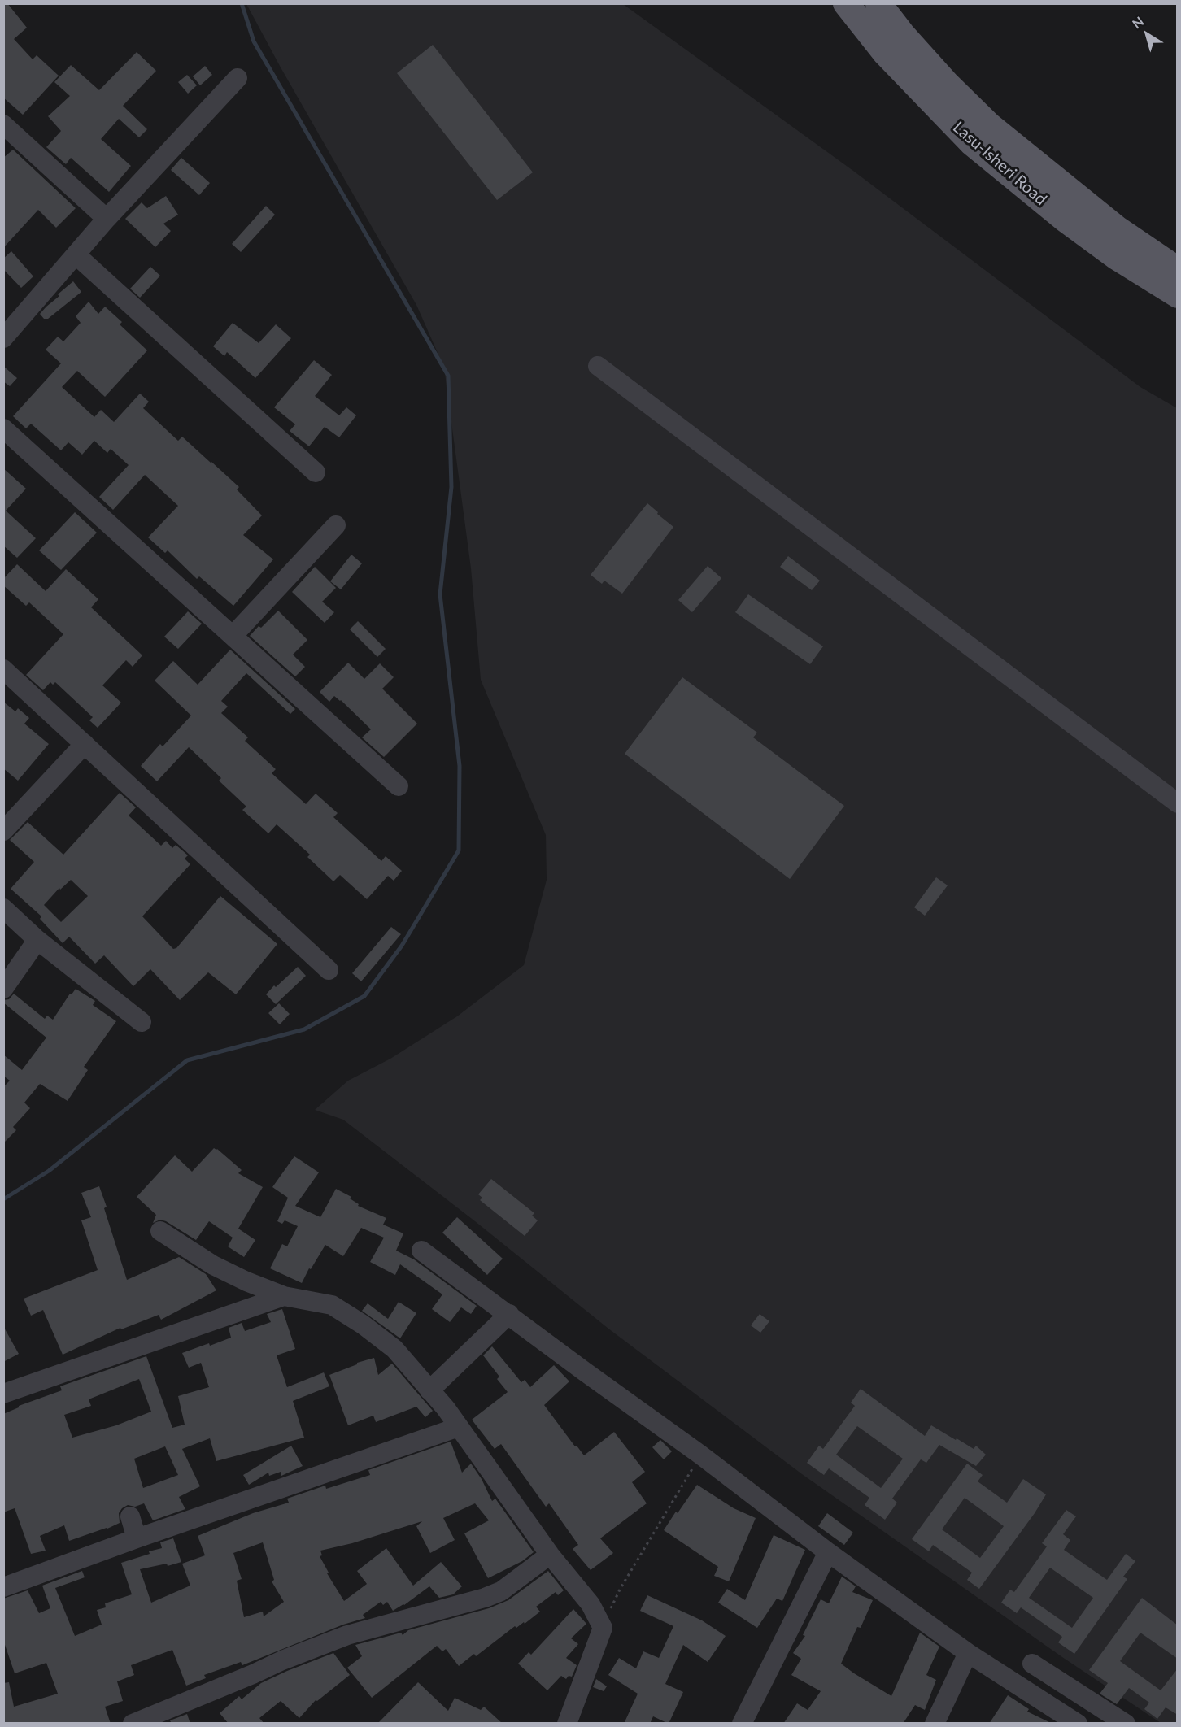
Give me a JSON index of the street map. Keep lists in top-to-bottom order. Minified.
{"streets":{"main road":["Lasu-Isheri Road"]},"north":"top left"}
